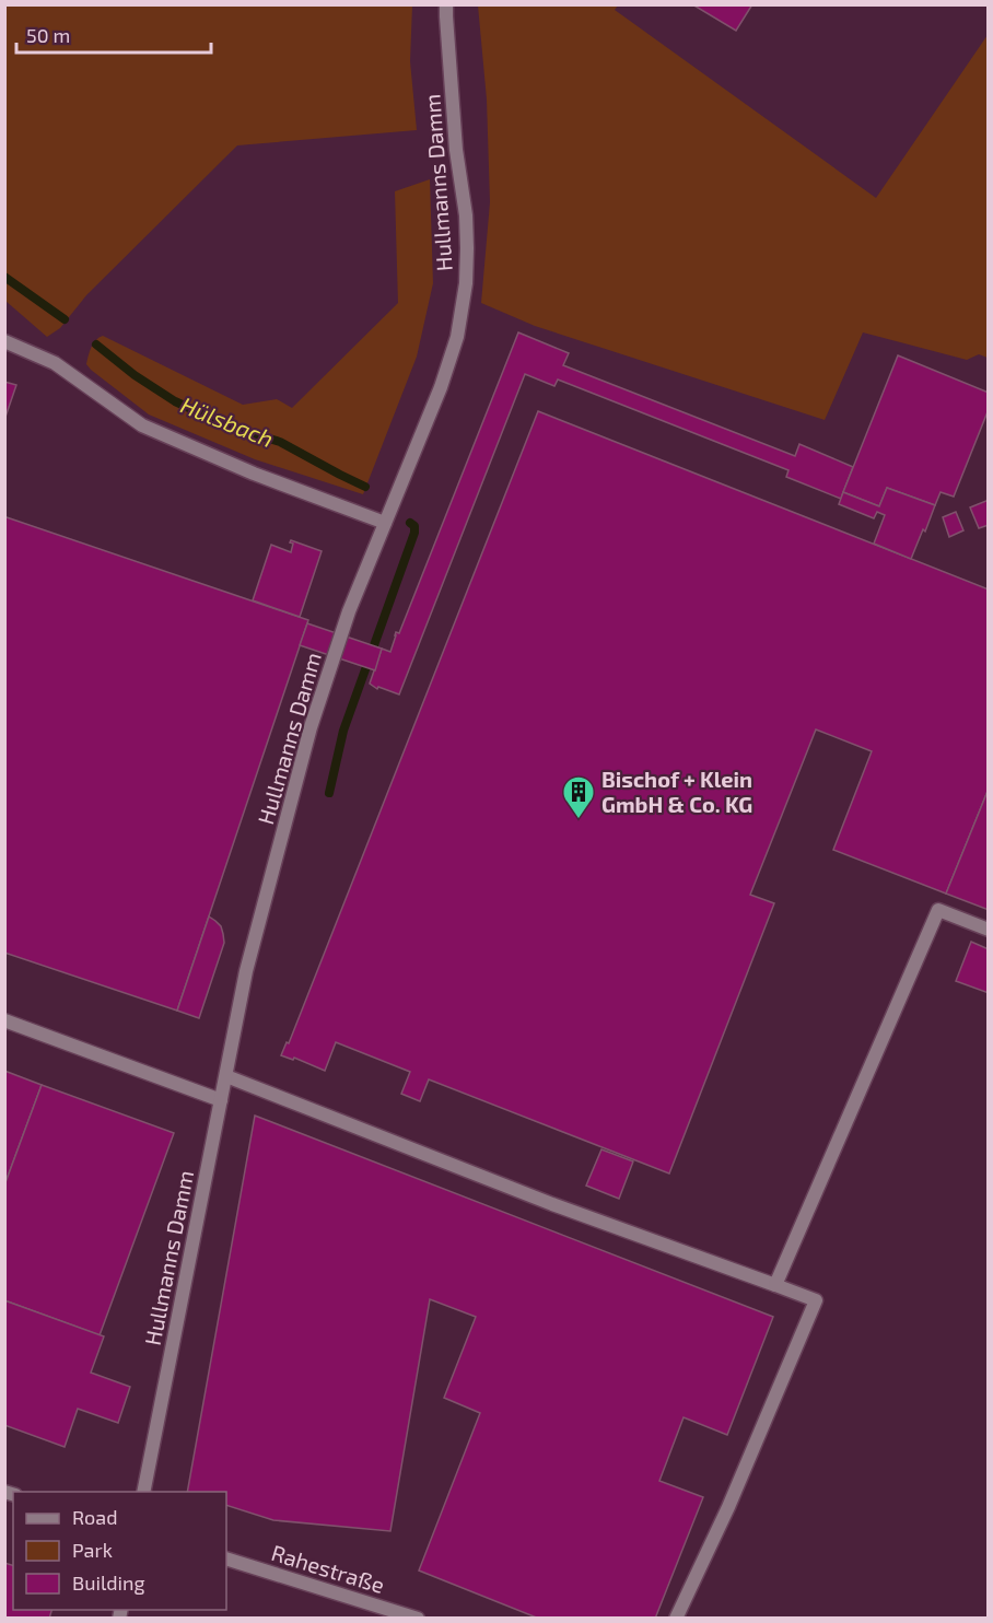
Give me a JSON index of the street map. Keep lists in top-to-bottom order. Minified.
{"streets":{"street":["Hullmanns Damm","Rahestraße"]},"water":["Hülsbach"],"places":{"building":["Bischof + Klein GmbH & Co. KG"]},"legend":["Road","Park","Building"],"scale_bar":"50 m"}
